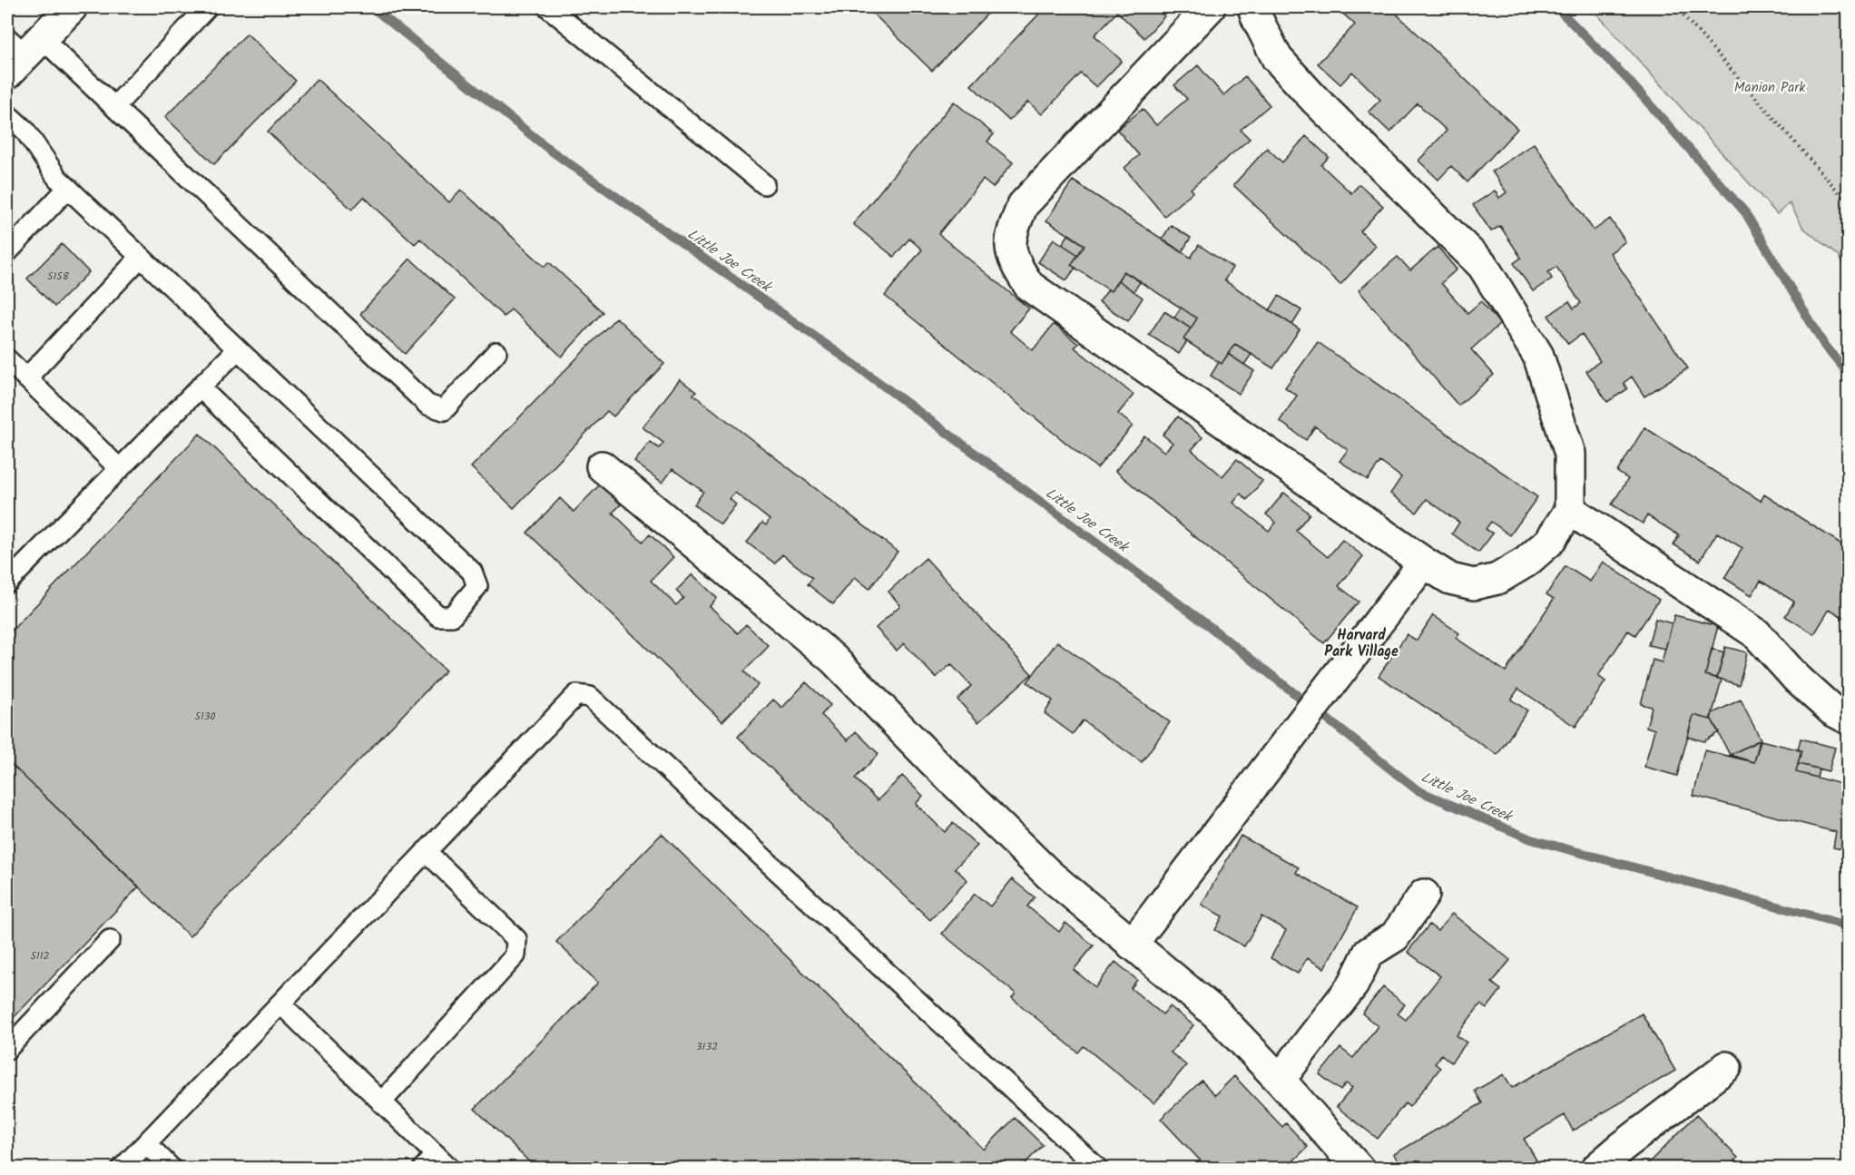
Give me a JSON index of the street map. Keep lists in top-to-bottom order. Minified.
{"districts":["Harvard Park Village"],"water":["Little Joe Creek"],"parks":["Manion Park"],"house_numbers":["5158","5130","5112","3132"]}
